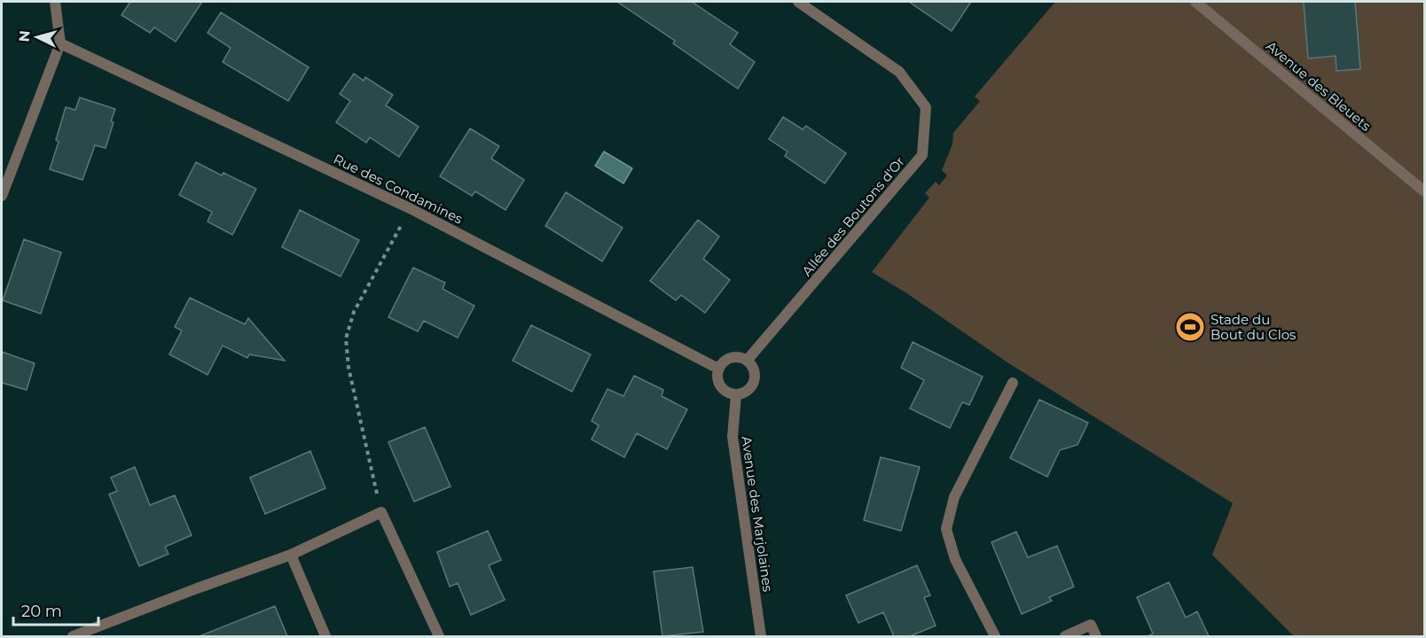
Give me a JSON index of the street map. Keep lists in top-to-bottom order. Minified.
{"streets":{"street":["Avenue des Bleuets","Rue des Condamines","Allée des Boutons d'Or","Avenue des Marjolaines"]},"crossings":[["Rue des Condamines","Allée des Boutons d'Or"],["Rue des Condamines","Avenue des Marjolaines"],["Allée des Boutons d'Or","Avenue des Marjolaines"]],"places":{"sports":["Stade du Bout du Clos"]},"scale_bar":"20 m","north":"left"}
